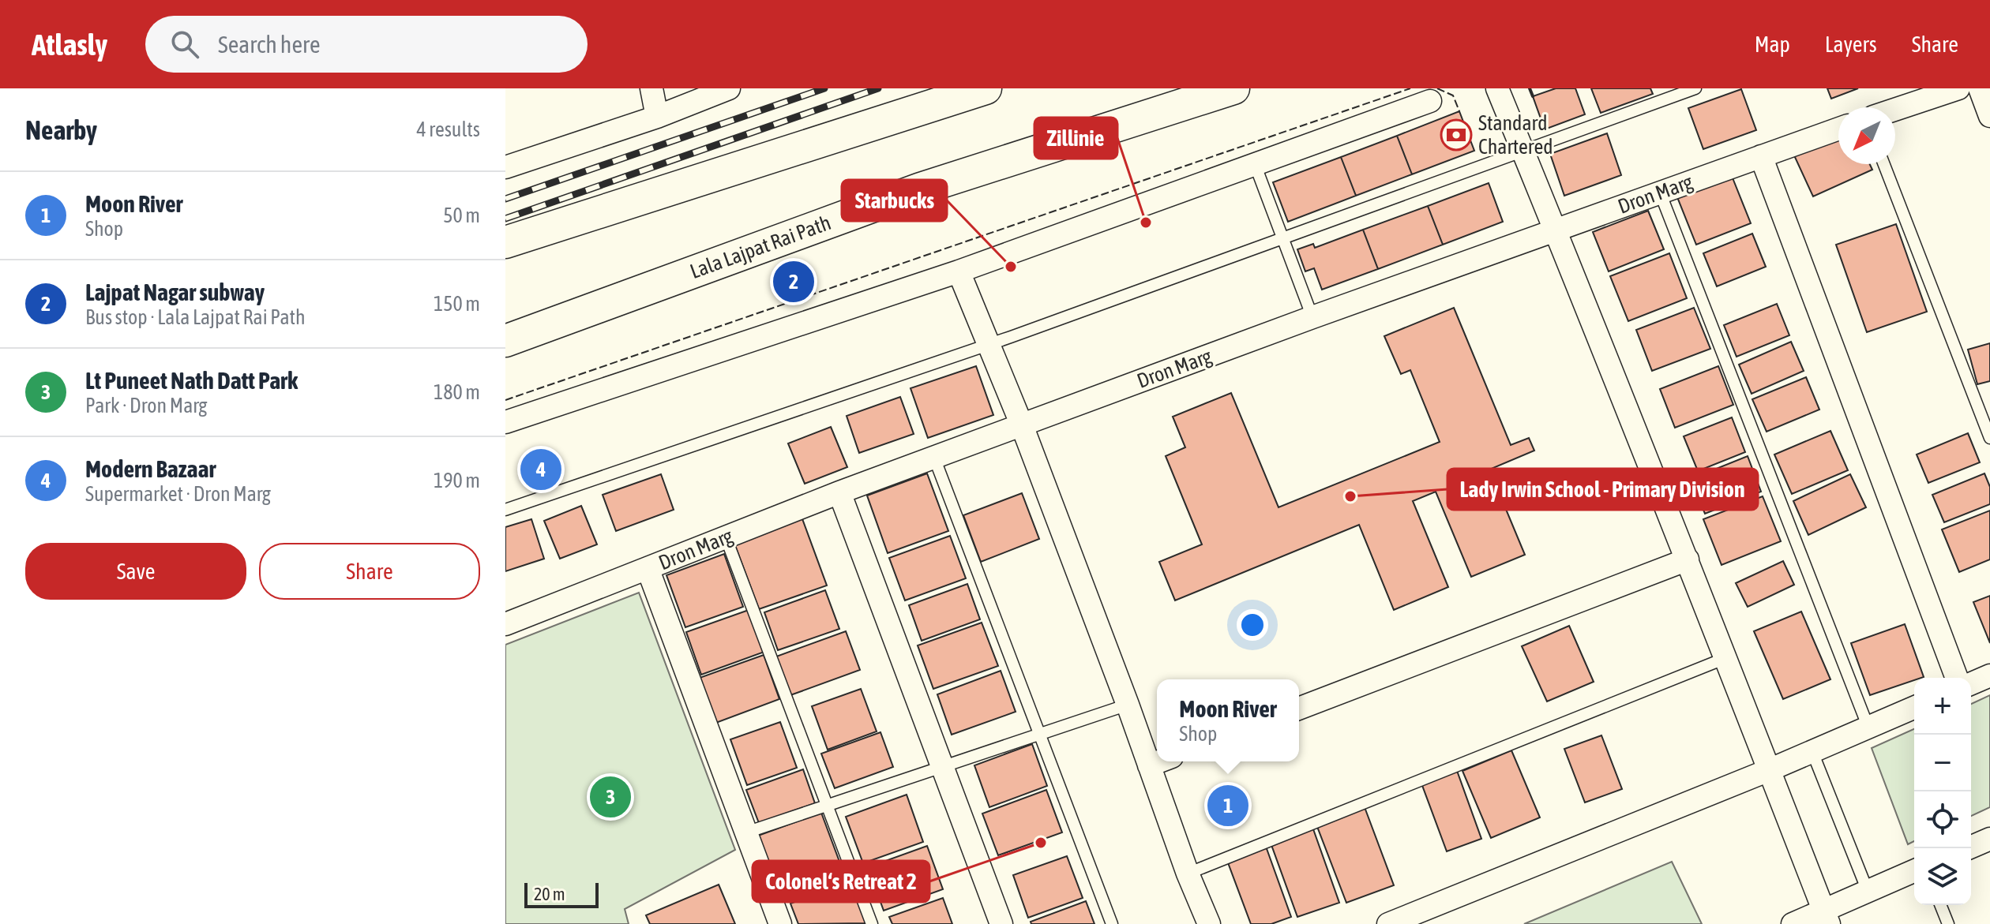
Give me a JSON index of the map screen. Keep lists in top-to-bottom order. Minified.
{"streets":{"main road":["Lala Lajpat Rai Path"],"street":["Dron Marg"]},"places":{"bank":["Standard Chartered"],"other":["Zillinie","Starbucks","Lady Irwin School - Primary Division","Colonel‘s Retreat 2"]},"scale_bar":"20 m","north":"bottom left","page":{"header":"Atlasly","search":"Search here","nav":["Map","Layers","Share"],"heading":["Nearby","4 results"],"list":[{"mark":"1","name":"Moon River","note":"Shop","value":"50 m"},{"mark":"2","name":"Lajpat Nagar subway","note":"Bus stop · Lala Lajpat Rai Path","value":"150 m"},{"mark":"3","name":"Lt Puneet Nath Datt Park","note":"Park · Dron Marg","value":"180 m"},{"mark":"4","name":"Modern Bazaar","note":"Supermarket · Dron Marg","value":"190 m"}],"pins":["2","4","3","1"],"buttons":["Save","Share"],"map_buttons":["+","−"],"popup":["Moon River","Shop"],"scale":"20 m"}}
